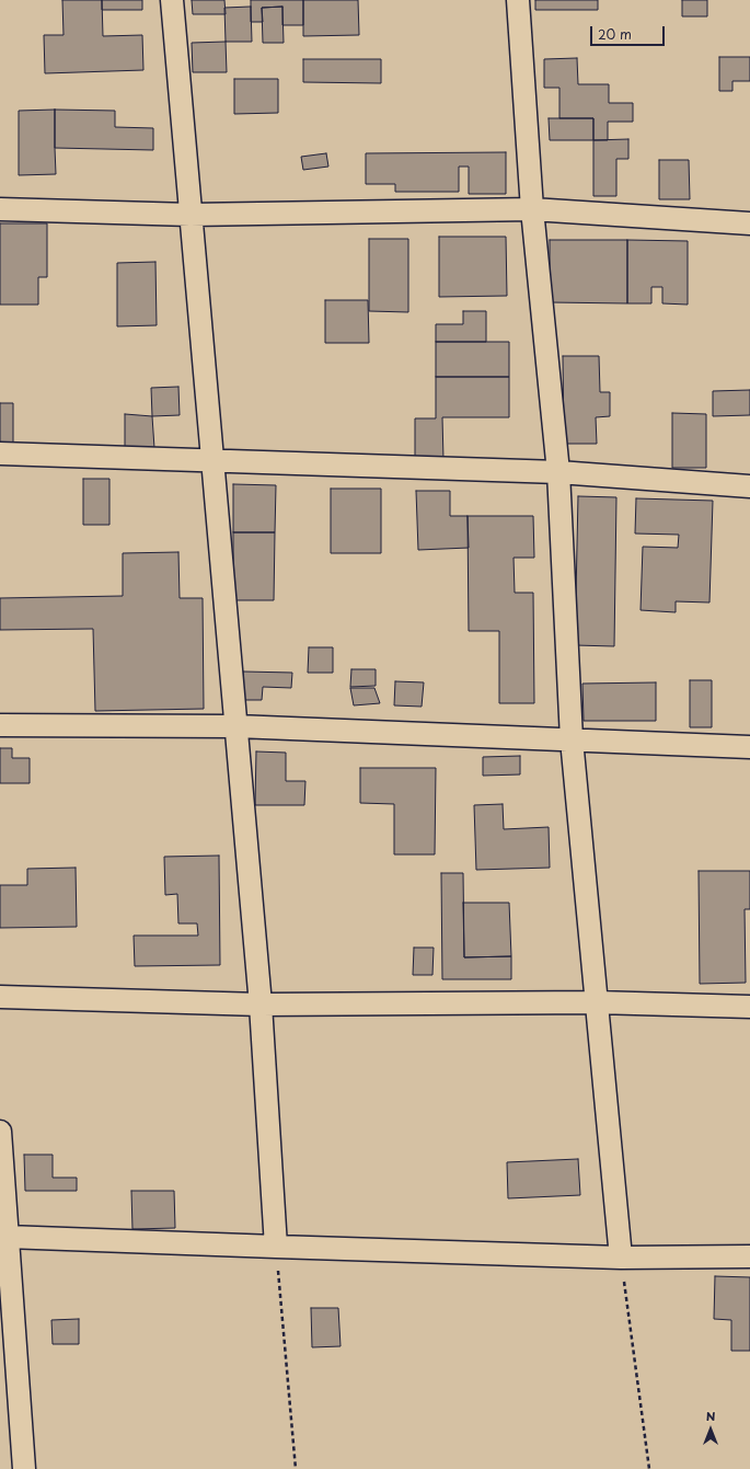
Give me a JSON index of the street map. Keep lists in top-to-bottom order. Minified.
{"scale_bar":"20 m","north":"top"}
